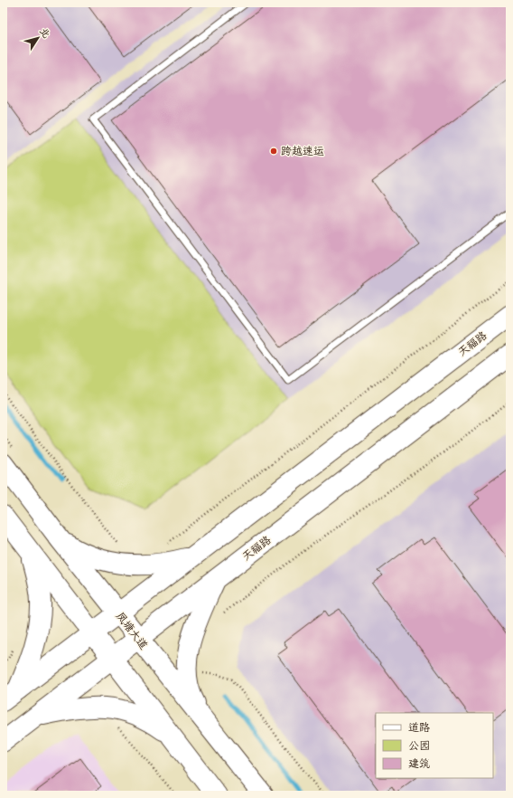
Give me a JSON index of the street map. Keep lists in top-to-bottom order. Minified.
{"streets":{"main road":["天福路","凤塘大道"]},"crossings":[["天福路","凤塘大道"]],"places":["跨越速运"],"legend":["道路","公园","建筑"],"north":"top right"}
